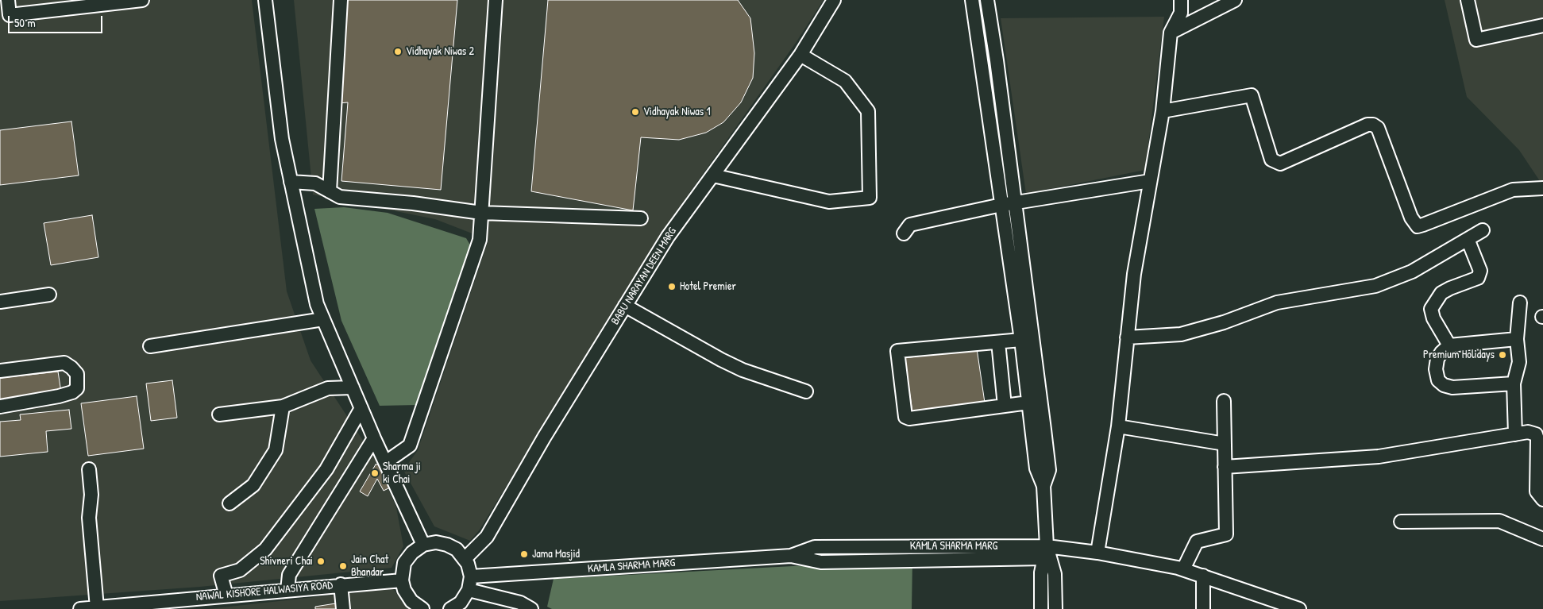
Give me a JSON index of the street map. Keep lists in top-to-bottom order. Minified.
{"streets":{"street":["BABU NARAYAN DEEN MARG","KAMLA SHARMA MARG","NAWAL KISHORE HALWASIYA ROAD"]},"places":["Vidhayak Niwas 2","Vidhayak Niwas 1","Hotel Premier","Premium Holidays","Sharma ji ki Chai","Jama Masjid","Shivneri Chai","Jain Chat Bhandar"],"scale_bar":"50 m"}
